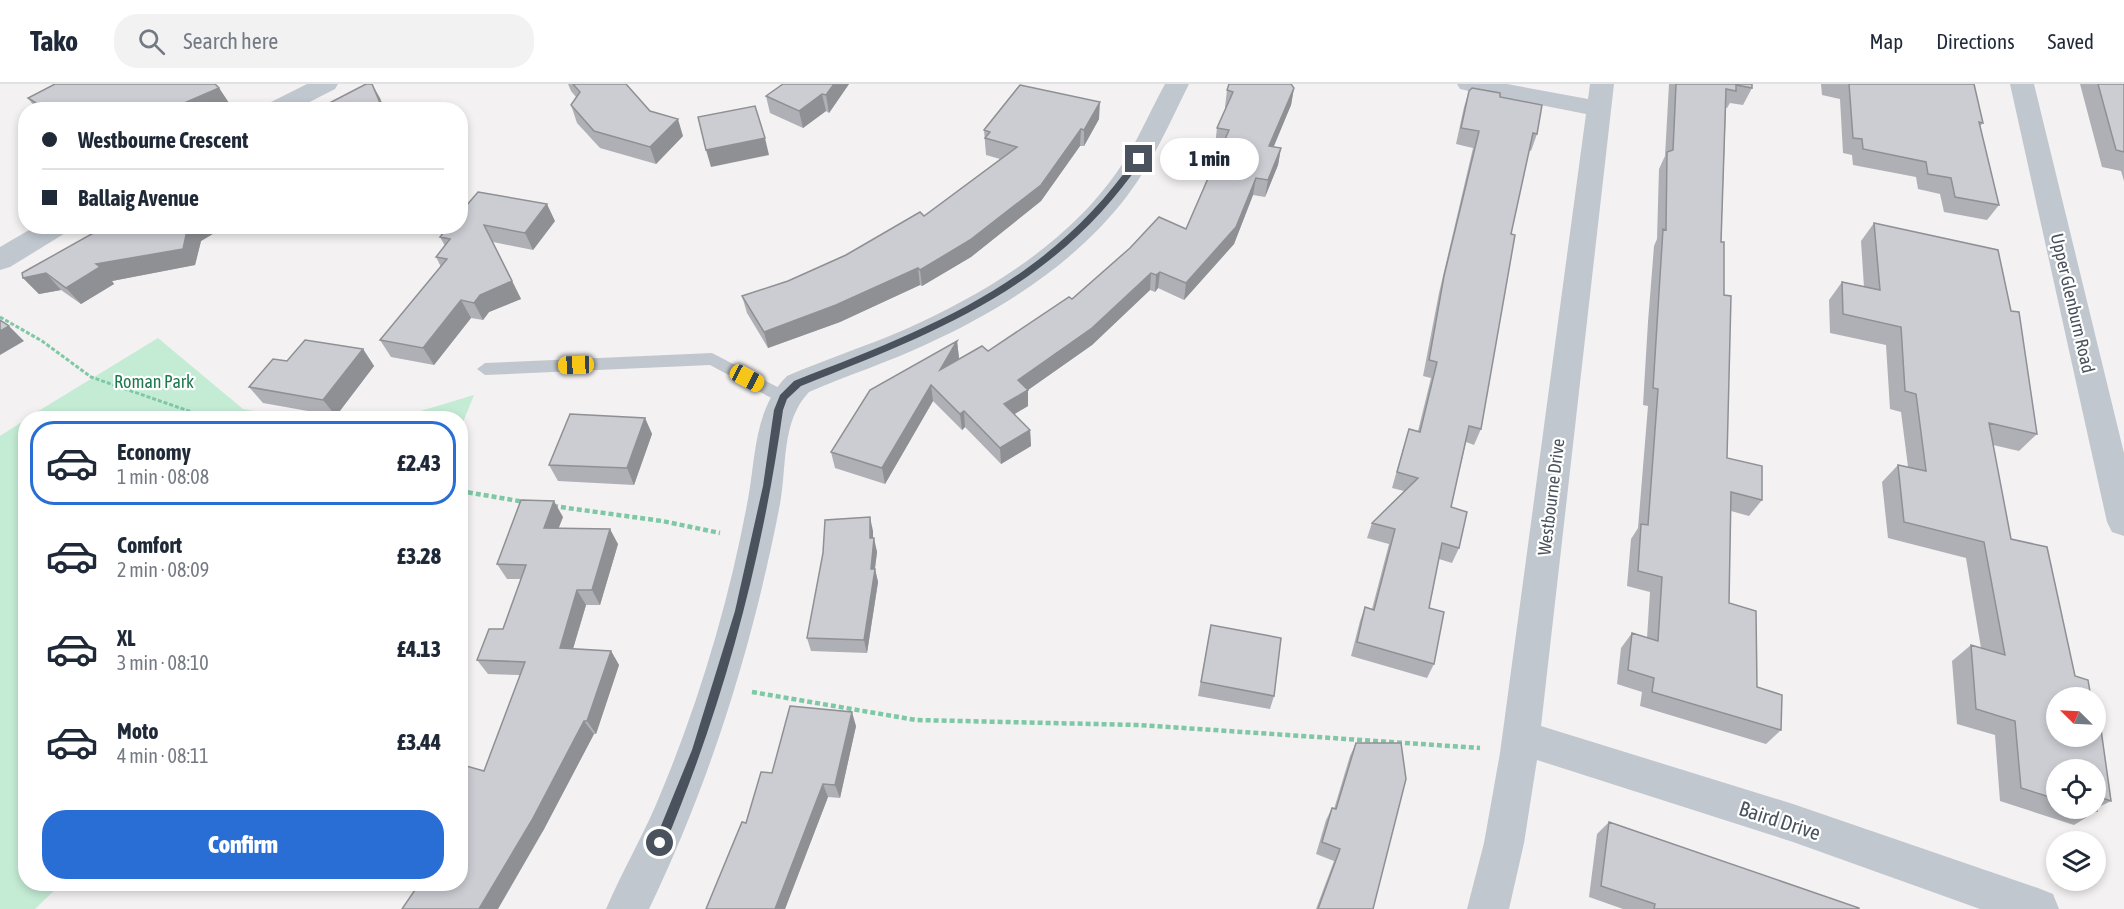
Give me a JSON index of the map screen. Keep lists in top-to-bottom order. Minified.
{"streets":{"street":["Upper Glenburn Road","Westbourne Drive","Baird Drive"]},"crossings":[["Westbourne Drive","Baird Drive"]],"parks":["Roman Park"],"north":"top left","page":{"header":"Tako","search":"Search here","nav":["Map","Directions","Saved"],"banner":["Westbourne Crescent","Ballaig Avenue"],"bubble":"1 min","list":[{"name":"Economy","note":"1 min · 08:08","value":"£2.43"},{"name":"Comfort","note":"2 min · 08:09","value":"£3.28"},{"name":"XL","note":"3 min · 08:10","value":"£4.13"},{"name":"Moto","note":"4 min · 08:11","value":"£3.44"}],"buttons":"Confirm"}}
